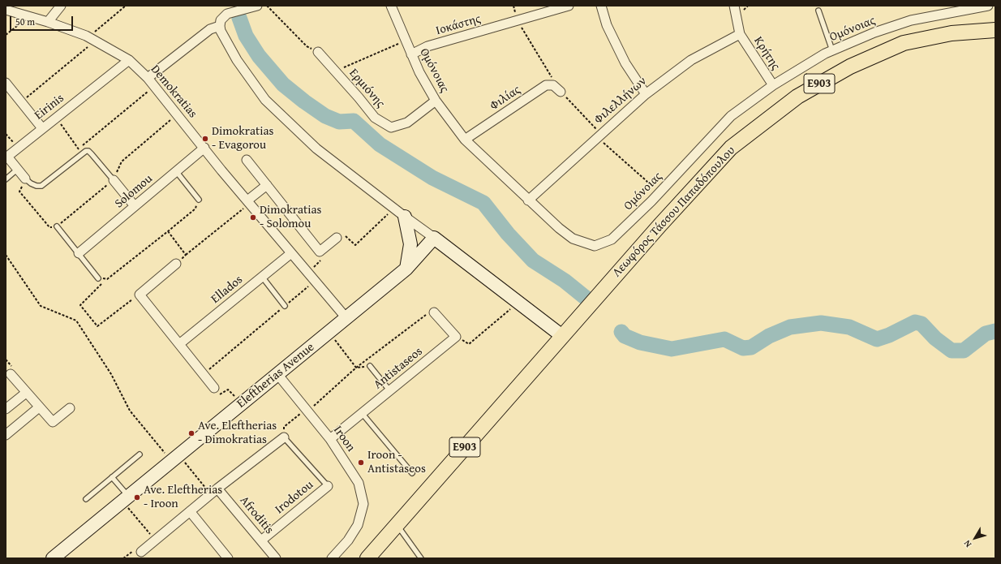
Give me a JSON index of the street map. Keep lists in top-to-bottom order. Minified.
{"streets":{"main road":["E903","Λεωφόρος Τάσσου Παπαδόπουλου","Eleftherias Avenue"],"street":["Ιοκάστης","Ομόνοιας","Κρήτης","Ερμιόνης","Demokratias","Φιλίας","Φιλελλήνων","Eirinis","Solomou","Ellados","Antistaseos","Iroon","Irodotou","Afroditis"]},"crossings":[["Ιοκάστης","Ομόνοιας"],["Ομόνοιας","Κρήτης"],["Ομόνοιας","Ερμιόνης"],["Ομόνοιας","Φιλίας"],["Ομόνοιας","Φιλελλήνων"],["Κρήτης","Φιλελλήνων"],["E903","Λεωφόρος Τάσσου Παπαδόπουλου"],["Demokratias","Eirinis"],["Demokratias","Solomou"],["Demokratias","Ellados"],["Demokratias","Eleftherias Avenue"],["Antistaseos","Iroon"],["Eleftherias Avenue","Iroon"],["Irodotou","Afroditis"]],"places":["Dimokratias - Evagorou","Dimokratias - Solomou","Ave. Eleftherias - Dimokratias","Iroon - Antistaseos","Ave. Eleftherias - Iroon"],"scale_bar":"50 m","north":"bottom left"}
